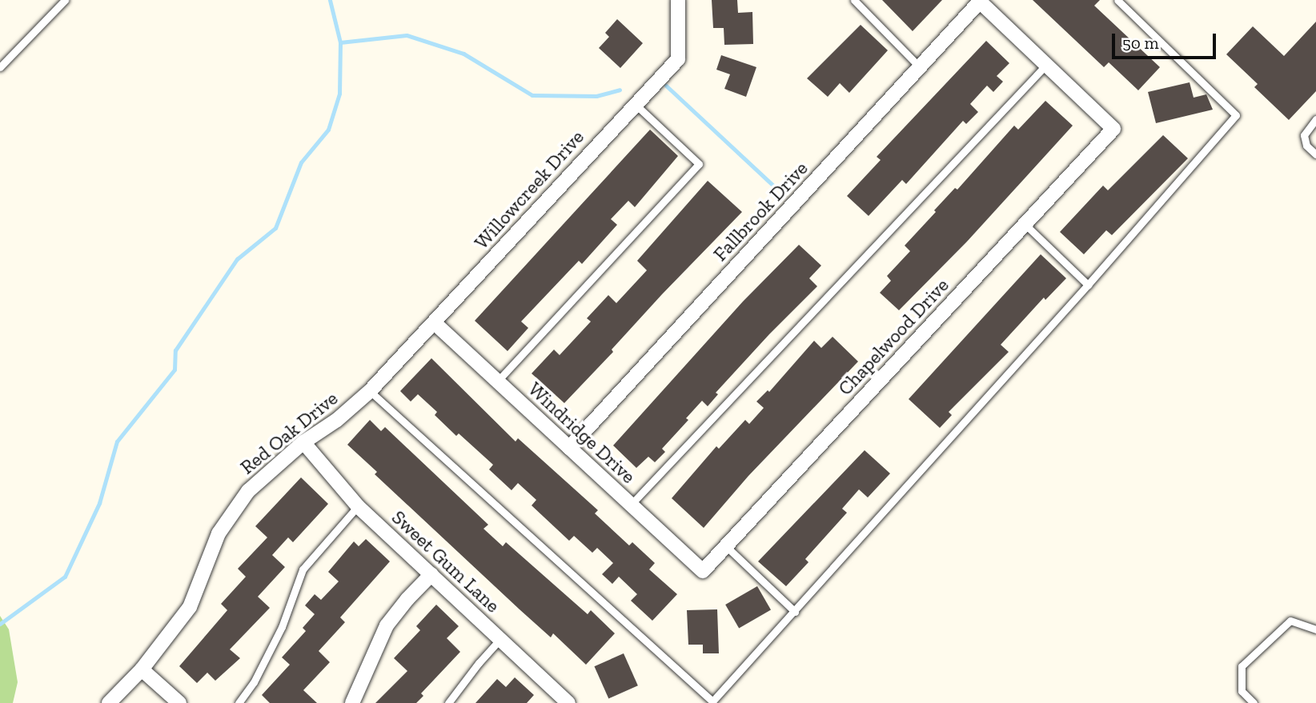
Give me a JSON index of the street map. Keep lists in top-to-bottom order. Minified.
{"streets":{"street":["Willowcreek Drive","Fallbrook Drive","Chapelwood Drive","Red Oak Drive","Windridge Drive","Sweet Gum Lane"]},"crossings":[["Willowcreek Drive","Red Oak Drive"],["Willowcreek Drive","Windridge Drive"],["Fallbrook Drive","Windridge Drive"],["Chapelwood Drive","Windridge Drive"],["Red Oak Drive","Sweet Gum Lane"]],"scale_bar":"50 m"}
